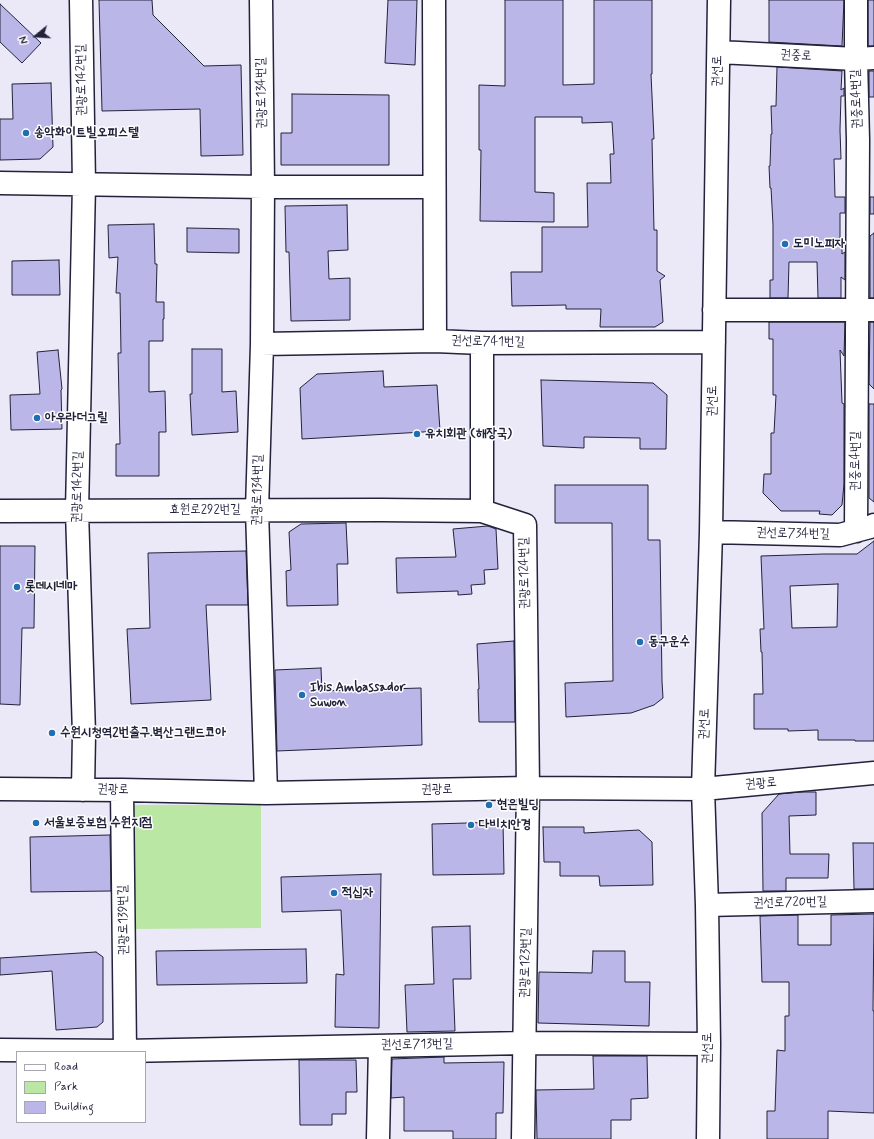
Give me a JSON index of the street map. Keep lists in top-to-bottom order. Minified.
{"streets":{"street":["권중로","권선로","권광로142번길","권광로134번길","권중로4번길","권선로741번길","효원로292번길","권선로734번길","권광로124번길","권광로","권선로720번길","권광로139번길","권광로123번길","권선로713번길"]},"crossings":[["권중로","권선로"],["권중로","권중로4번길"],["권선로","권선로741번길"],["권선로","권선로734번길"],["권선로","권광로"],["권선로","권선로720번길"],["권선로","권선로713번길"],["권광로142번길","효원로292번길"],["권광로142번길","권광로"],["권광로134번길","권선로741번길"],["권광로134번길","효원로292번길"],["권광로134번길","권광로"],["권중로4번길","권선로734번길"],["효원로292번길","권광로124번길"],["권광로124번길","권광로"],["권광로124번길","권광로123번길"],["권광로","권광로139번길"],["권광로","권광로123번길"],["권광로139번길","권선로713번길"],["권광로123번길","권선로713번길"]],"places":["송악화이트빌오피스텔","도미노피자","아우라더그릴","유치회관 (해장국)","롯데시네마","동구운수","Ibis Ambassador Suwon","수원시청역2번출구.벽산그랜드코아","현은빌딩","서울보증보험 수원지점","다비치안경","적십자"],"legend":["Road","Park","Building"],"north":"left"}
